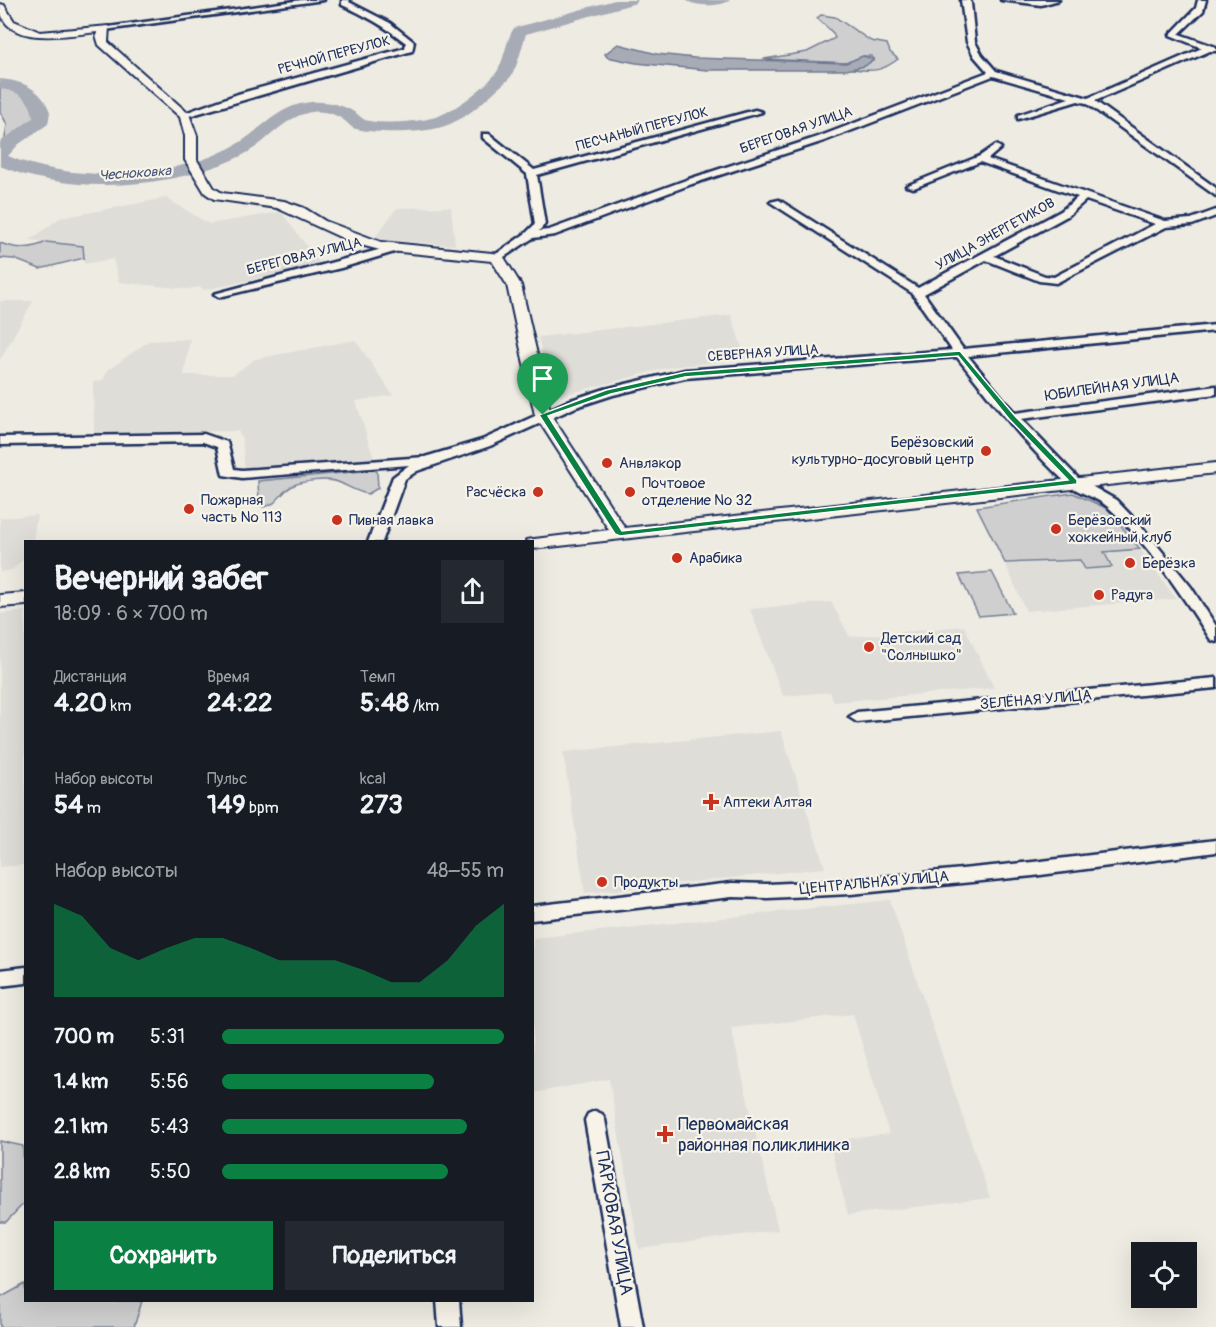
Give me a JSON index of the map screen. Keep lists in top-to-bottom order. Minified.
{"streets":{"street":["РЕЧНОЙ ПЕРЕУЛОК","ПЕСЧАНЫЙ ПЕРЕУЛОК","БЕРЕГОВАЯ УЛИЦА","УЛИЦА ЭНЕРГЕТИКОВ","СЕВЕРНАЯ УЛИЦА","ЮБИЛЕЙНАЯ УЛИЦА","ЗЕЛЁНАЯ УЛИЦА","ЦЕНТРАЛЬНАЯ УЛИЦА","ПАРКОВАЯ УЛИЦА"]},"water":["Чесноковка"],"places":{"other":["Берёзовский культурно-досуговый центр","Анвлакор","Расчёска","Почтовое отделение № 32","Пожарная часть № 113","Пивная лавка","Берёзовский хоккейный клуб","Арабика","Берёзка","Радуга","Детский сад \"Солнышко\"","Продукты"],"health":["Аптеки Алтая","Первомайская районная поликлиника"]},"page":{"heading":["Вечерний забег","18:09 · 6 × 700 m"],"stats":[["Дистанция","4.20 km"],["Время","24:22"],["Темп","5:48 /km"],["Набор высоты","54 m"],["Пульс","149 bpm"],["kcal","273"]],"chart":["Набор высоты","48–55 m"],"list":[{"name":"700 m","note":"5:31"},{"name":"1.4 km","note":"5:56"},{"name":"2.1 km","note":"5:43"},{"name":"2.8 km","note":"5:50"}],"buttons":["Сохранить","Поделиться"]}}
